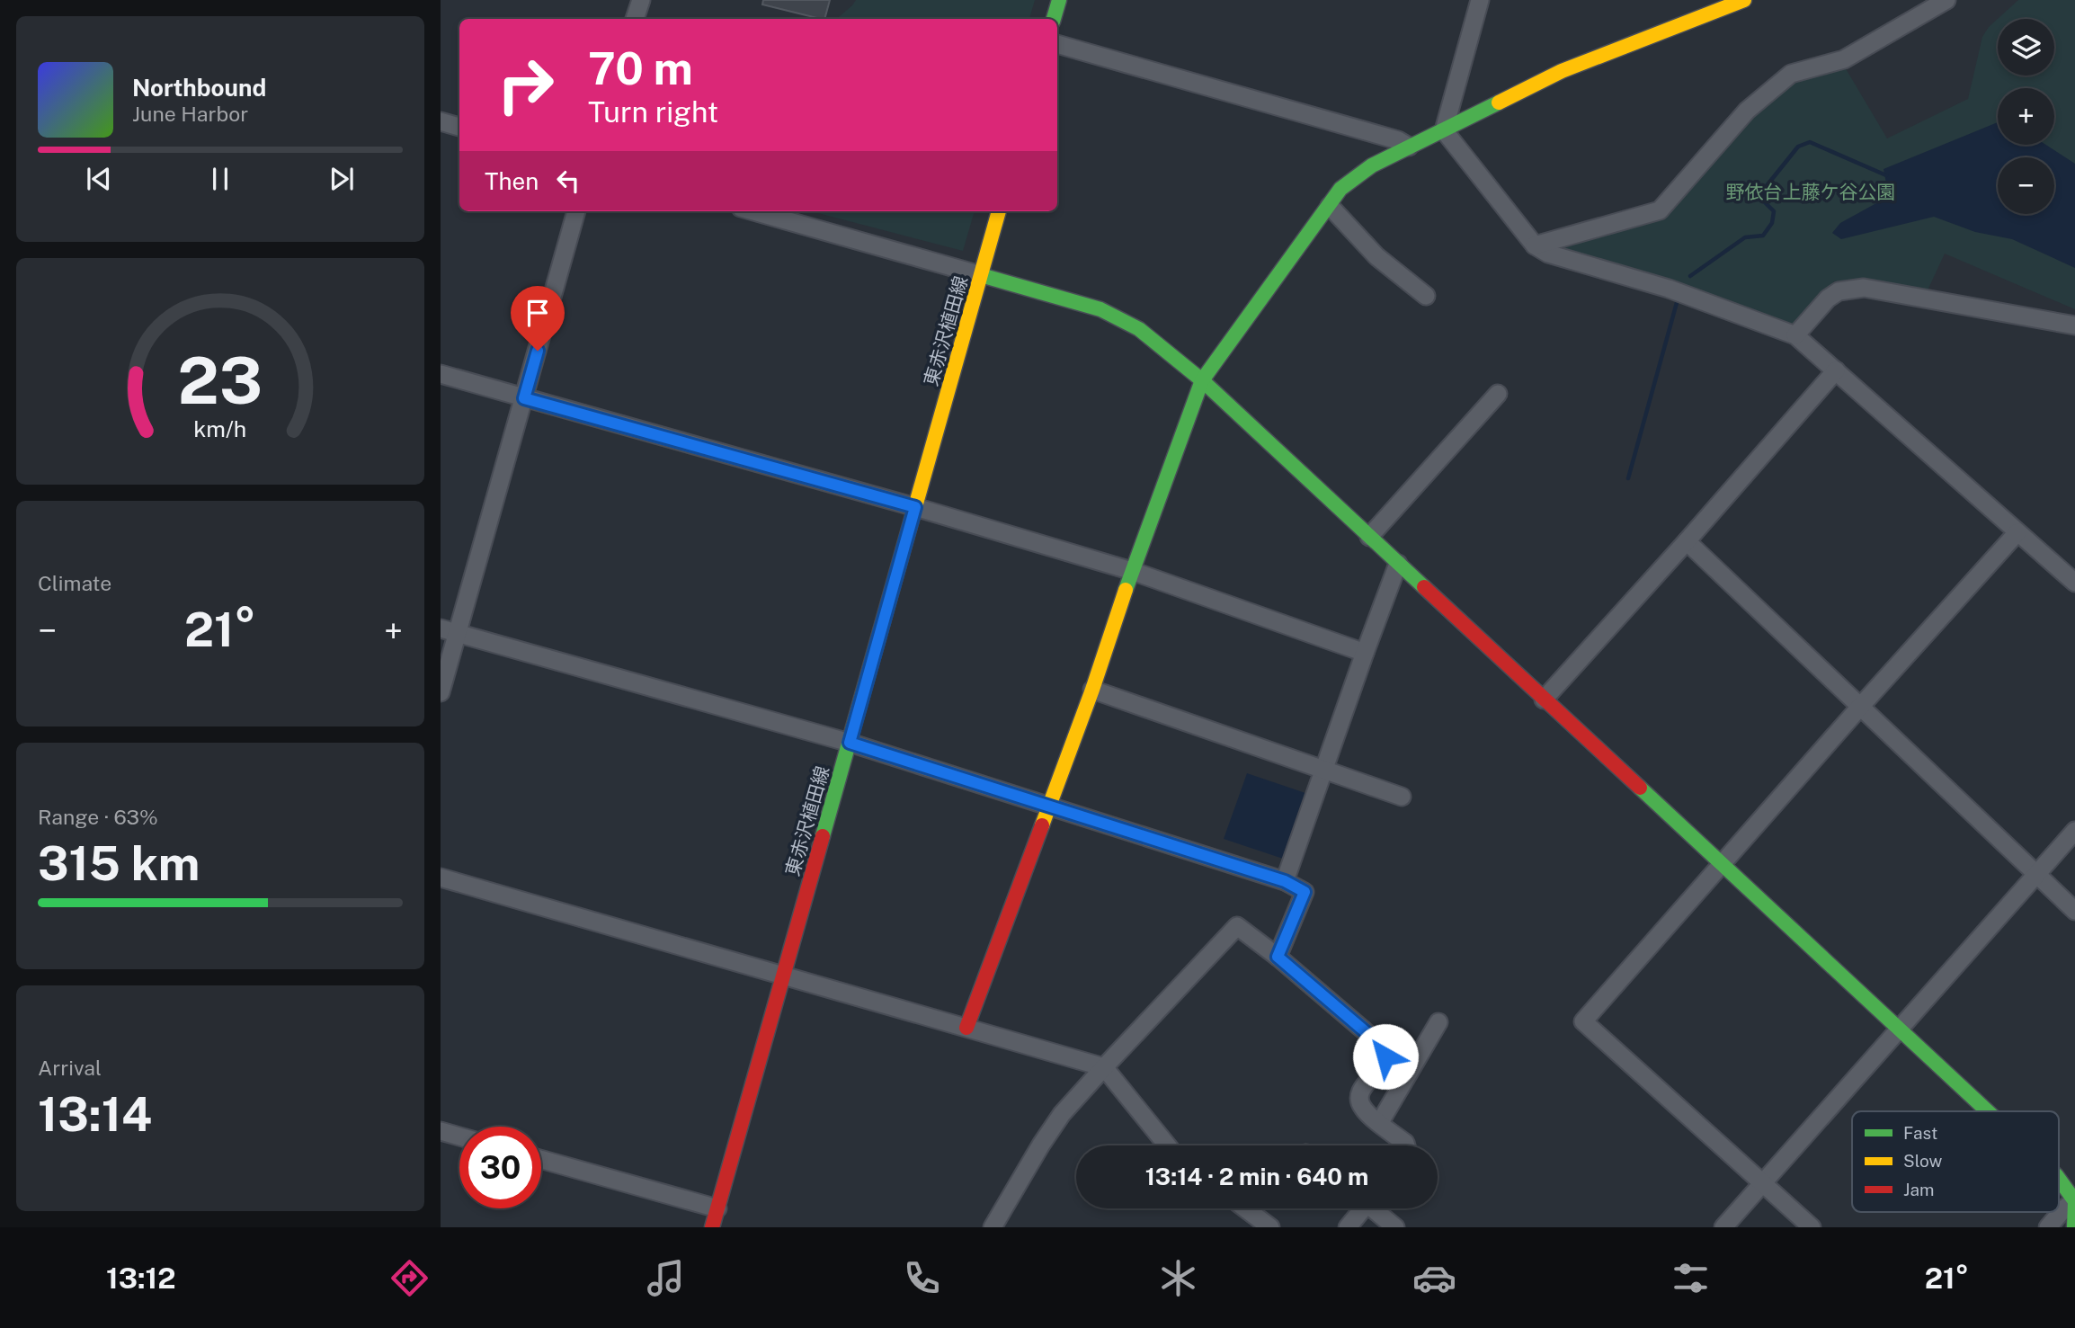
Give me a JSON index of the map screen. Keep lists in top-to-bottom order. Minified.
{"streets":{"street":["東赤沢植田線"]},"parks":["野依台上藤ケ谷公園"],"legend":["Fast","Slow","Jam"],"page":{"map_buttons":["+","−"],"turn":["70 m","Turn right"],"song":["Northbound","June Harbor"],"then":"Then","tile":["Climate",["Range · 63%","315 km"],["Arrival","13:14"]],"heat":["−","21°","+"],"limit":"30","trip":"13:14 · 2 min · 640 m","tabs":["13:12","21°"],"gauge":["23","km/h"]}}
